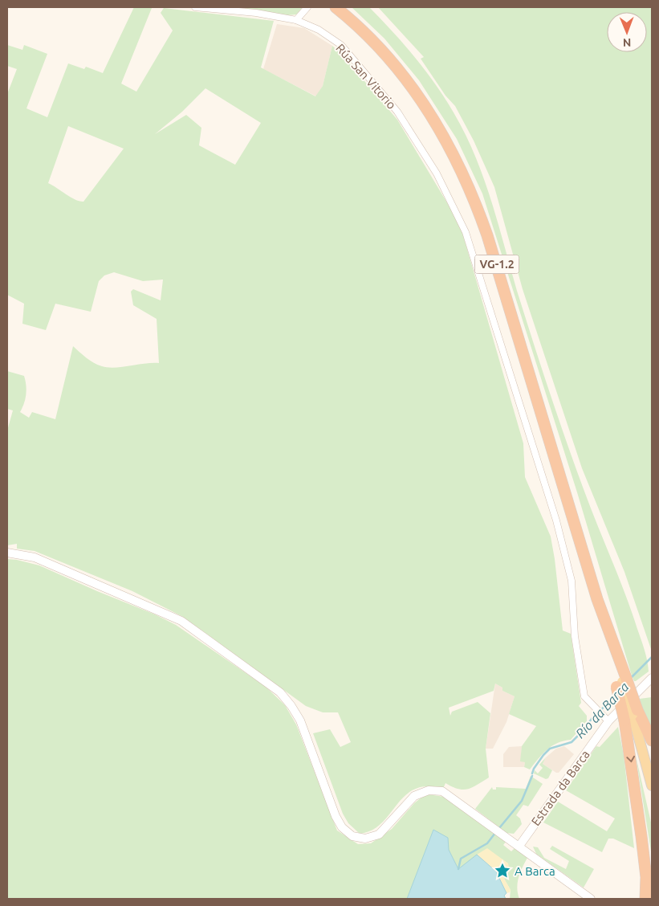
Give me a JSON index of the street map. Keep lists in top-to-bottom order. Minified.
{"streets":{"highway":["VG-1.2"],"street":["Rúa San Vitorio","Estrada da Barca"]},"crossings":[["Rúa San Vitorio","Estrada da Barca"]],"water":["Río da Barca"],"places":{"place":["A Barca"]},"north":"bottom"}
